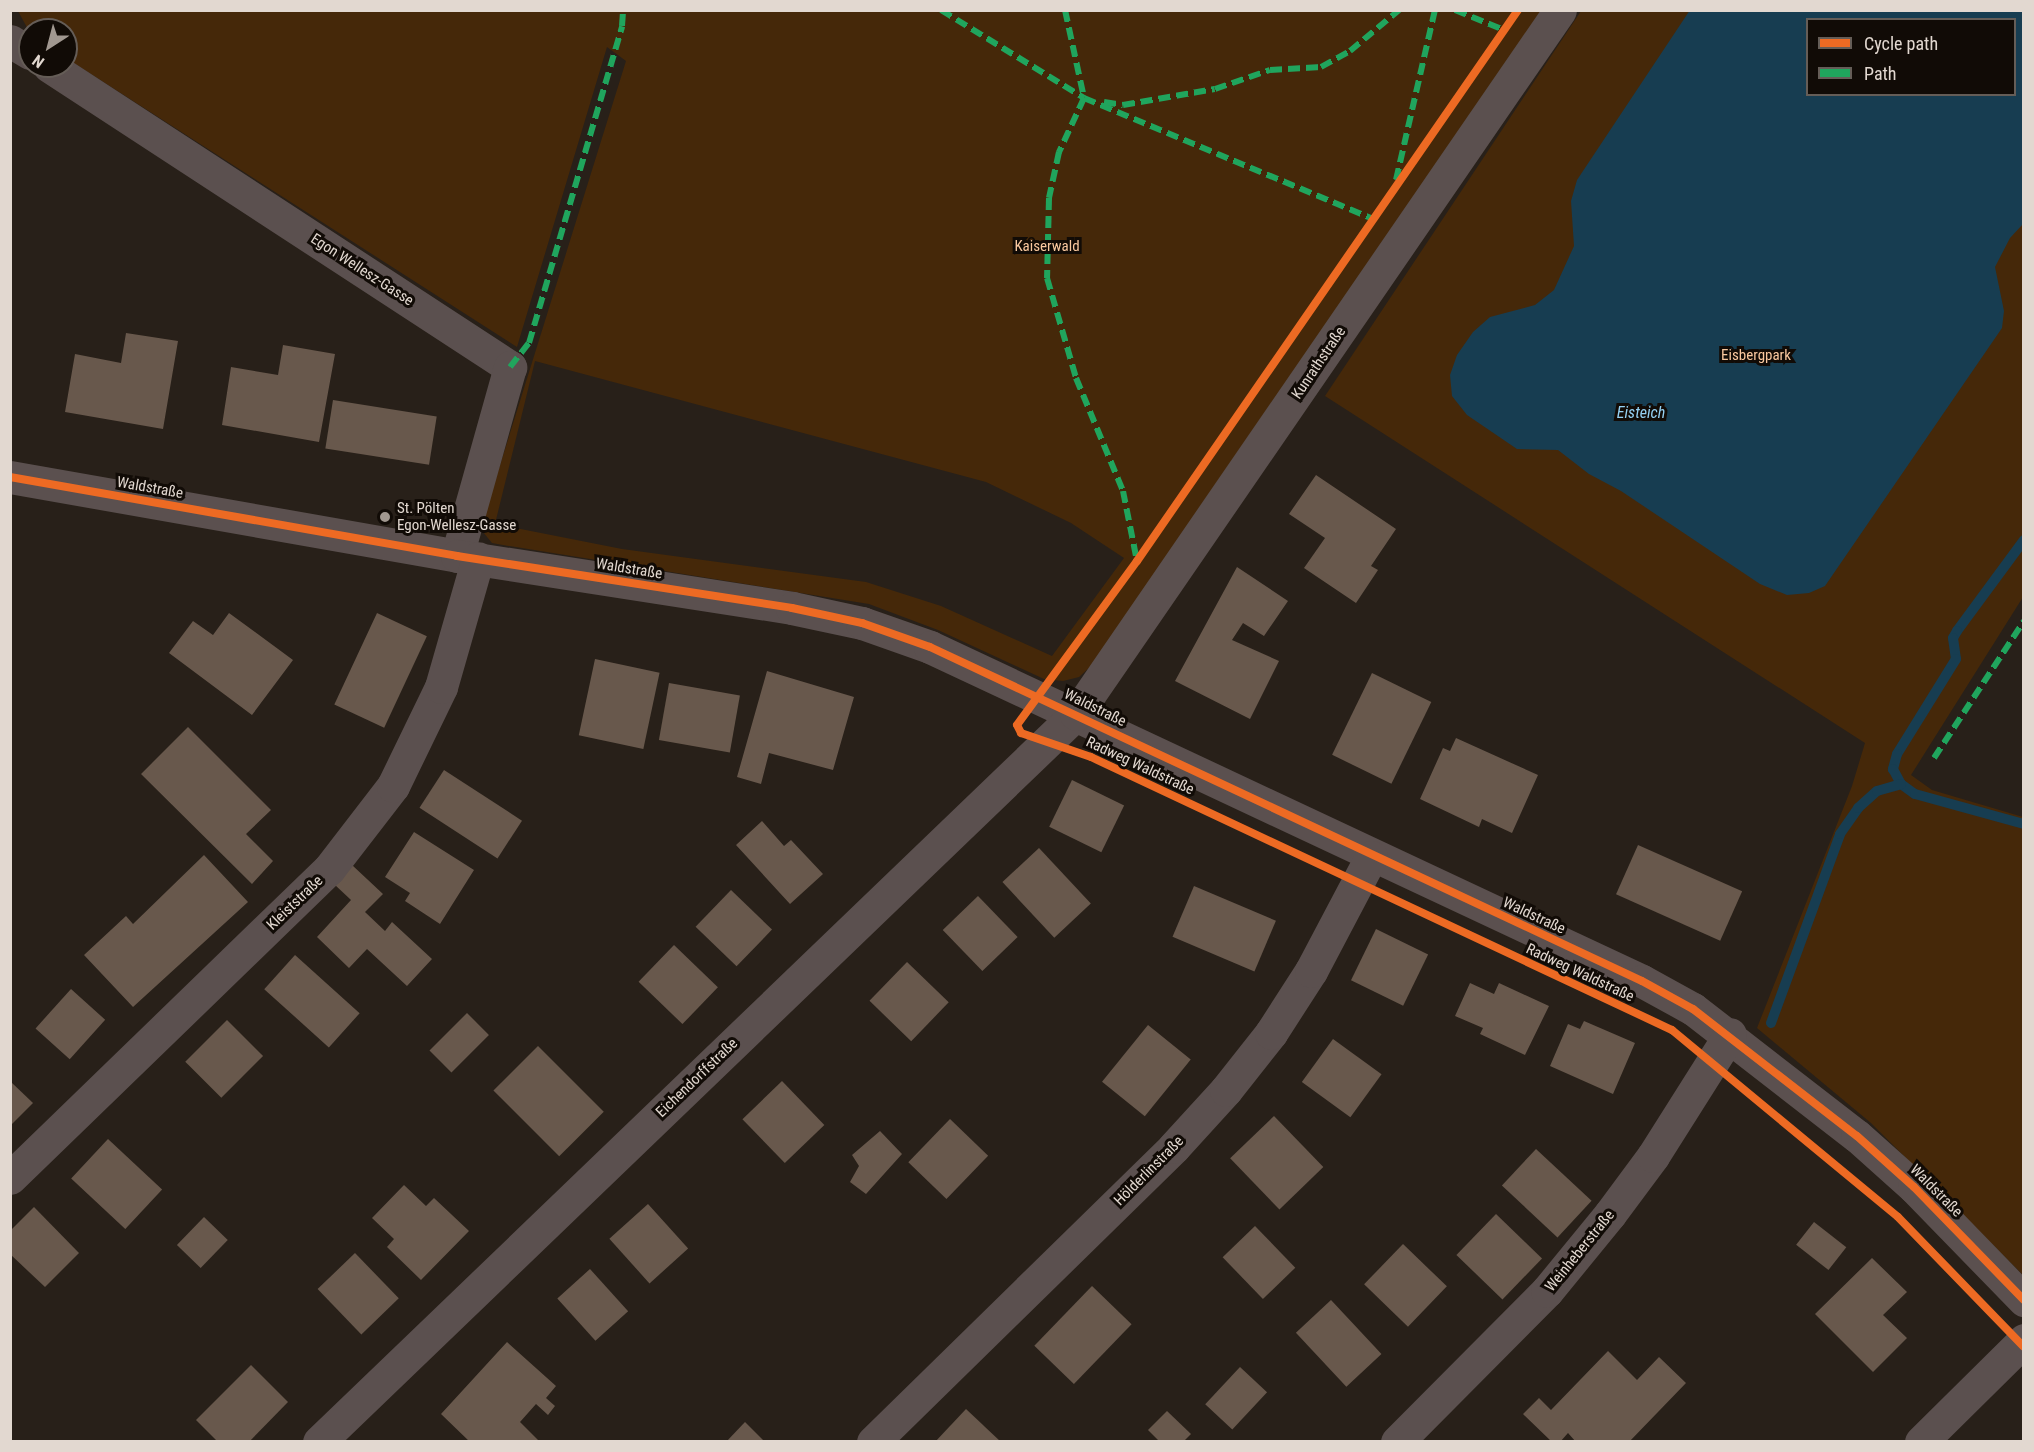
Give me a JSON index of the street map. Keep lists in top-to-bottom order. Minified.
{"streets":{"street":["Egon Wellesz-Gasse","Kunrathstraße","Waldstraße","Kleiststraße","Eichendorffstraße","Hölderlinstraße","Weinheberstraße"],"cycle path":["Radweg Waldstraße"]},"crossings":[["Egon Wellesz-Gasse","Waldstraße"],["Egon Wellesz-Gasse","Kleiststraße"],["Kunrathstraße","Waldstraße"],["Kunrathstraße","Eichendorffstraße"],["Waldstraße","Kleiststraße"],["Waldstraße","Eichendorffstraße"],["Waldstraße","Hölderlinstraße"],["Waldstraße","Weinheberstraße"]],"water":["Eisteich"],"parks":["Kaiserwald","Eisbergpark"],"places":["St. Pölten Egon-Wellesz-Gasse"],"legend":["Cycle path","Path"],"north":"bottom left"}
